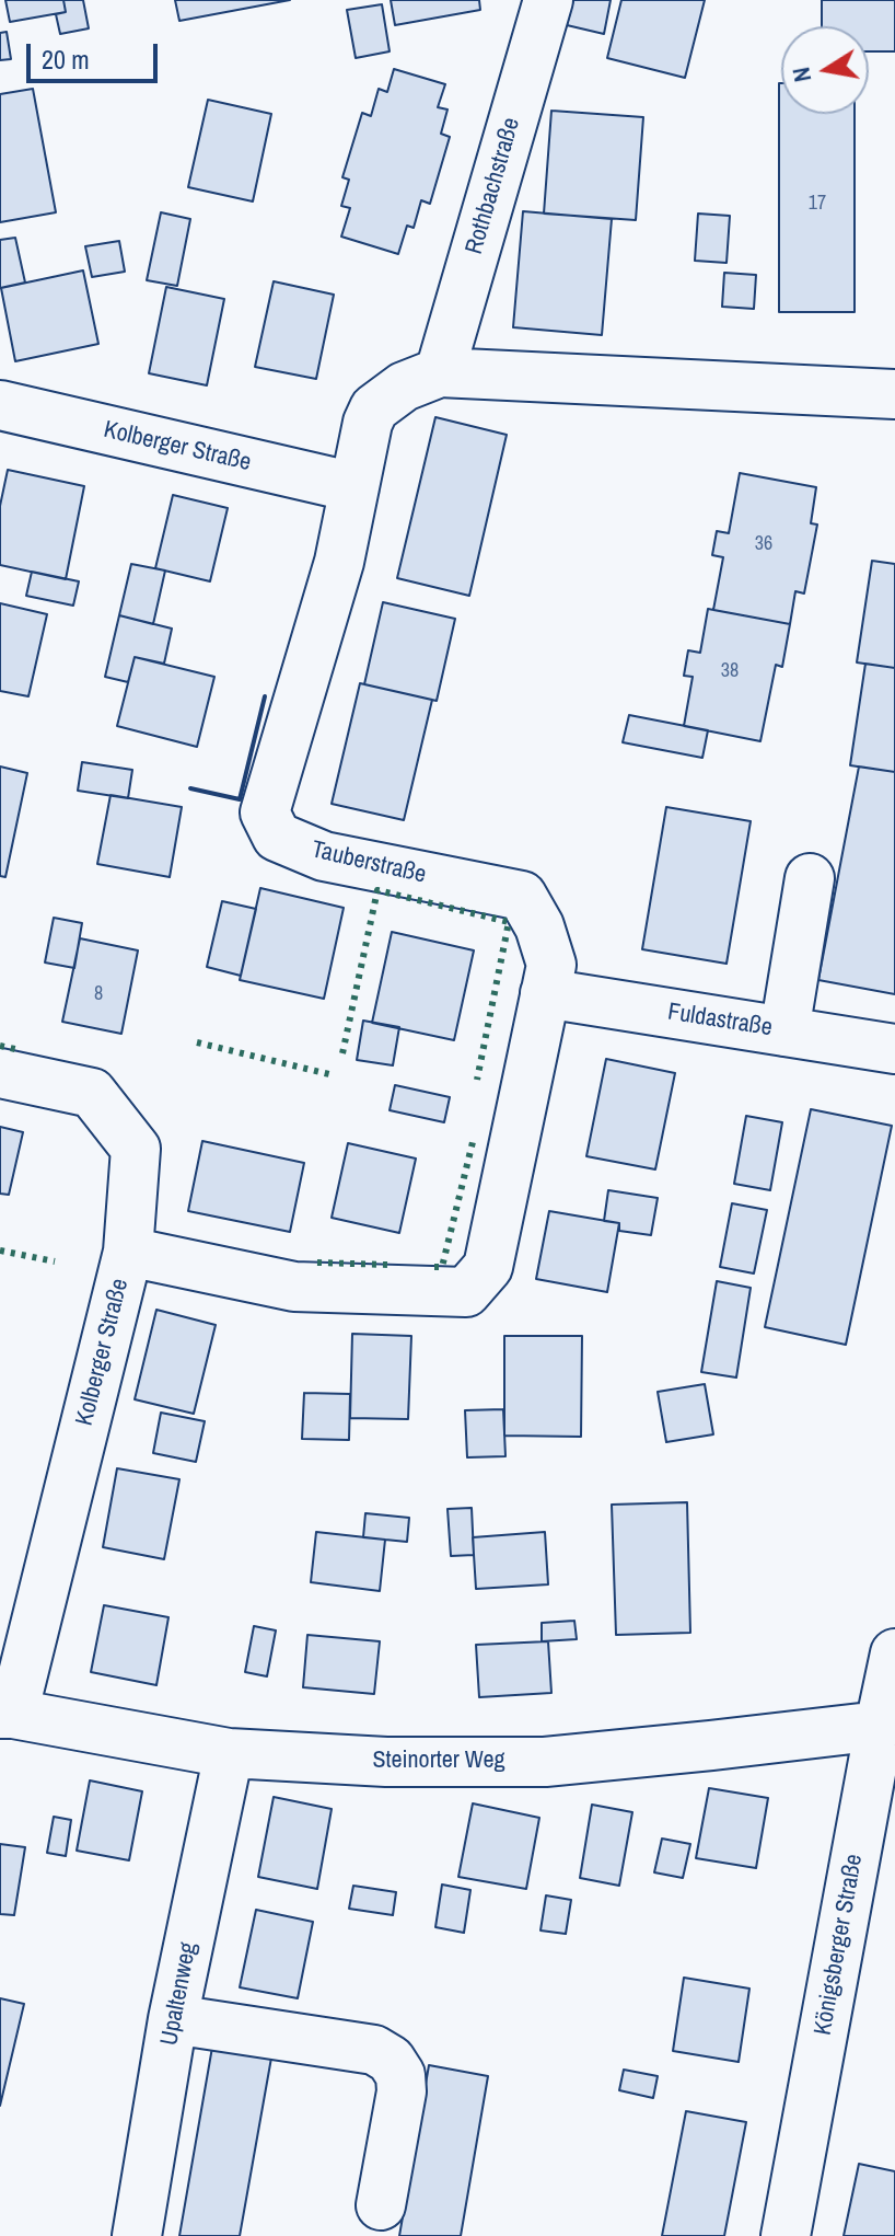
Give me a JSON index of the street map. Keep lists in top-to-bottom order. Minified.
{"streets":{"street":["Rothbachstraße","Kolberger Straße","Tauberstraße","Fuldastraße","Steinorter Weg","Königsberger Straße","Upaltenweg"]},"crossings":[["Rothbachstraße","Tauberstraße"],["Kolberger Straße","Tauberstraße"],["Kolberger Straße","Steinorter Weg"],["Tauberstraße","Fuldastraße"],["Steinorter Weg","Königsberger Straße"],["Steinorter Weg","Upaltenweg"]],"house_numbers":["17","36","38","8"],"scale_bar":"20 m","north":"left"}
